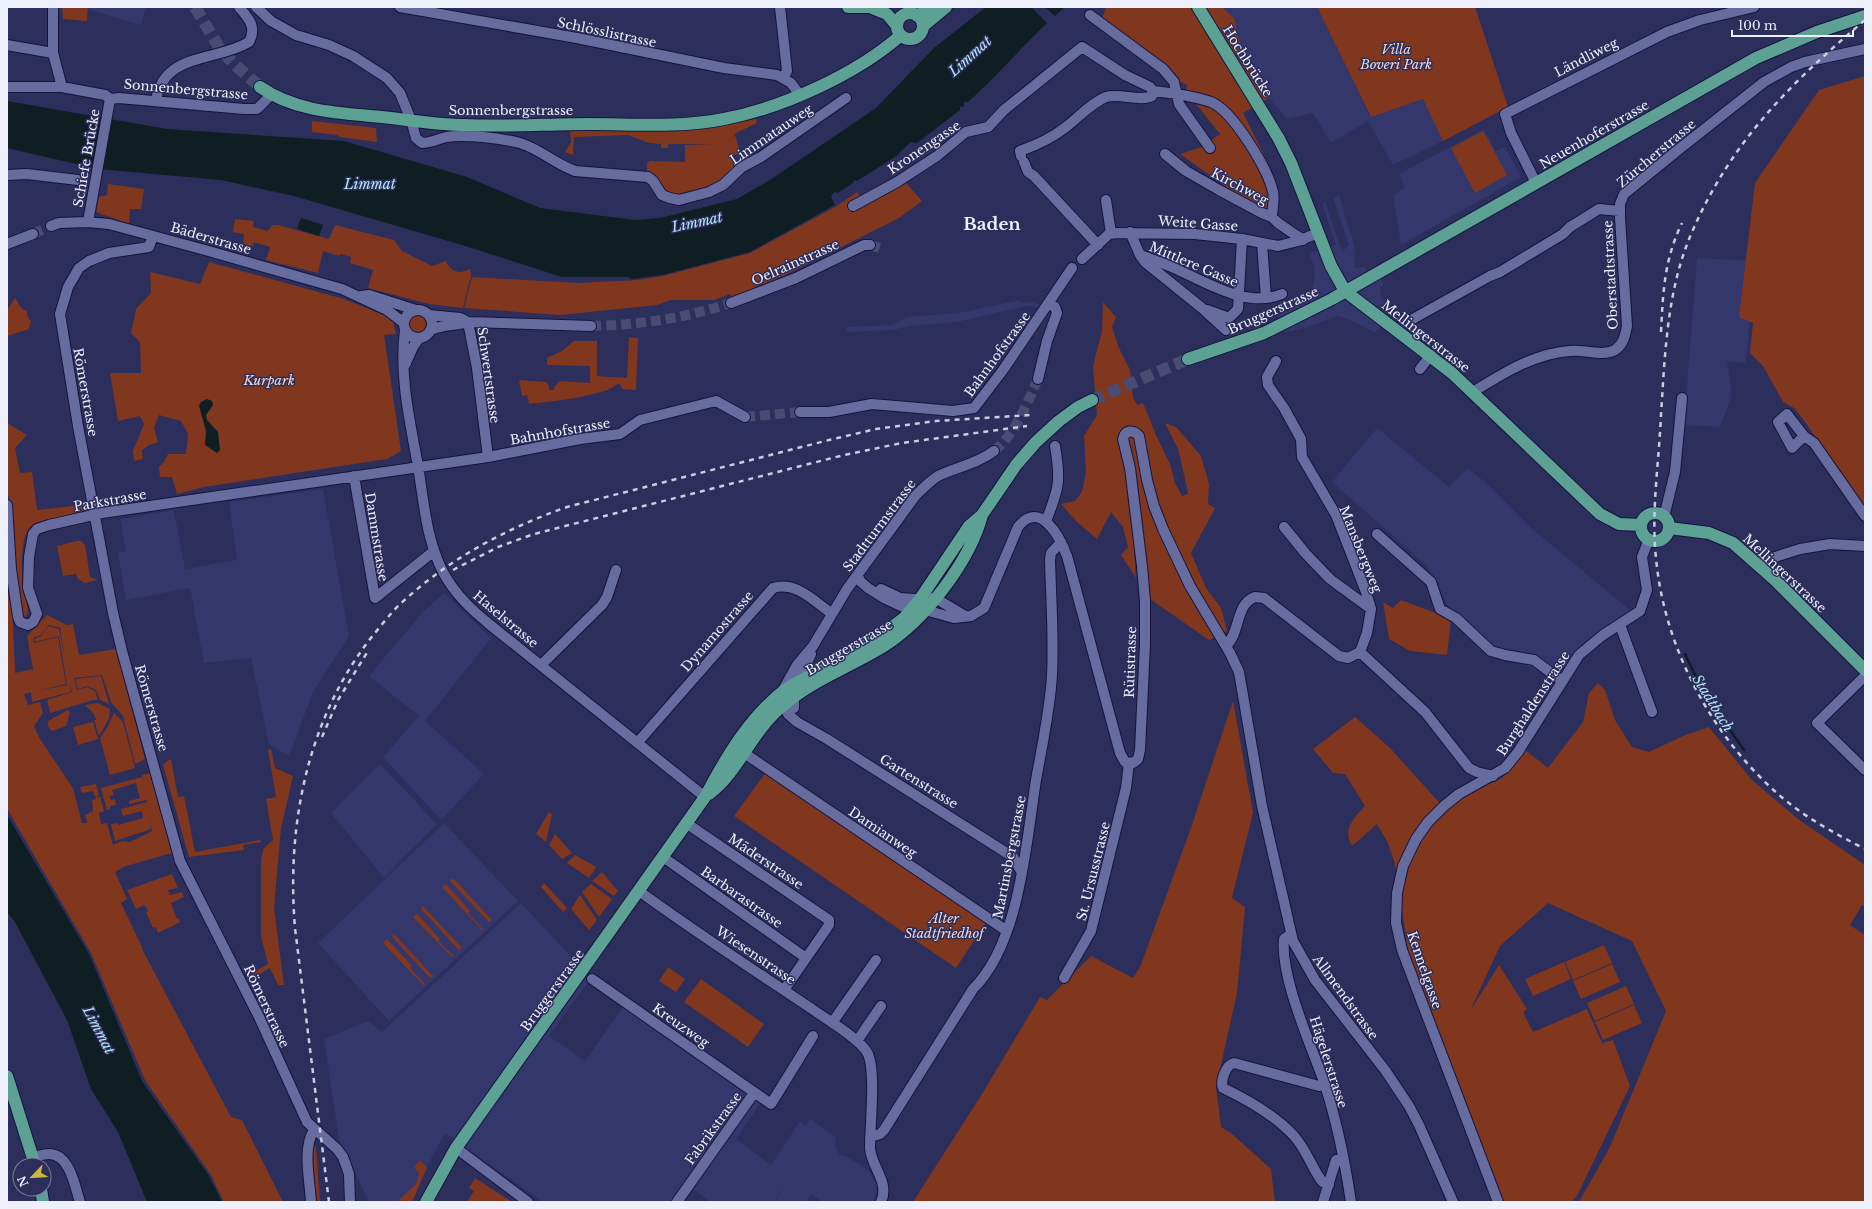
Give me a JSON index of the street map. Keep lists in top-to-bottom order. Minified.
{"streets":{"main road":["Hochbrücke","Sonnenbergstrasse","Neuenhoferstrasse","Bruggerstrasse","Mellingerstrasse"],"street":["Schlösslistrasse","Ländliweg","Limmatauweg","Kronengasse","Zürcherstrasse","Schiefe Brücke","Kirchweg","Weite Gasse","Bäderstrasse","Oelrainstrasse","Mittlere Gasse","Oberstadtstrasse","Bahnhofstrasse","Schwertstrasse","Römerstrasse","Parkstrasse","Stadtturmstrasse","Dammstrasse","Mansbergweg","Haselstrasse","Dynamostrasse","Rütistrasse","Burghaldenstrasse","Gartenstrasse","Damianweg","Martinsbergstrasse","Mäderstrasse","St. Ursusstrasse","Barbarastrasse","Wiesenstrasse","Kennelgasse","Allmendstrasse","Kreuzweg","Hägelerstrasse","Fabrikstrasse"]},"crossings":[["Ländliweg","Neuenhoferstrasse"],["Hochbrücke","Mellingerstrasse"],["Sonnenbergstrasse","Limmatauweg"],["Sonnenbergstrasse","Schiefe Brücke"],["Neuenhoferstrasse","Bruggerstrasse"],["Neuenhoferstrasse","Mellingerstrasse"],["Zürcherstrasse","Oberstadtstrasse"],["Schiefe Brücke","Bäderstrasse"],["Kirchweg","Weite Gasse"],["Weite Gasse","Mittlere Gasse"],["Weite Gasse","Mellingerstrasse"],["Bäderstrasse","Römerstrasse"],["Bäderstrasse","Haselstrasse"],["Oberstadtstrasse","Mellingerstrasse"],["Bruggerstrasse","Mellingerstrasse"],["Bruggerstrasse","Stadtturmstrasse"],["Bruggerstrasse","Haselstrasse"],["Bruggerstrasse","Gartenstrasse"],["Bruggerstrasse","Damianweg"],["Bruggerstrasse","Mäderstrasse"],["Bruggerstrasse","Barbarastrasse"],["Bruggerstrasse","Wiesenstrasse"],["Mellingerstrasse","Burghaldenstrasse"],["Bahnhofstrasse","Schwertstrasse"],["Bahnhofstrasse","Parkstrasse"],["Bahnhofstrasse","Haselstrasse"],["Römerstrasse","Parkstrasse"],["Parkstrasse","Dammstrasse"],["Parkstrasse","Haselstrasse"],["Stadtturmstrasse","Dynamostrasse"],["Stadtturmstrasse","Gartenstrasse"],["Dammstrasse","Haselstrasse"],["Haselstrasse","Dynamostrasse"],["Rütistrasse","Martinsbergstrasse"],["Rütistrasse","St. Ursusstrasse"],["Rütistrasse","Allmendstrasse"],["Burghaldenstrasse","Kennelgasse"],["Gartenstrasse","Martinsbergstrasse"],["Damianweg","Martinsbergstrasse"],["Martinsbergstrasse","Wiesenstrasse"],["Mäderstrasse","Barbarastrasse"],["Allmendstrasse","Hägelerstrasse"],["Kreuzweg","Fabrikstrasse"]],"districts":["Baden"],"water":["Limmat","Stadtbach"],"parks":["Villa Boveri Park","Kurpark","Alter Stadtfriedhof"],"scale_bar":"100 m","north":"bottom left"}
